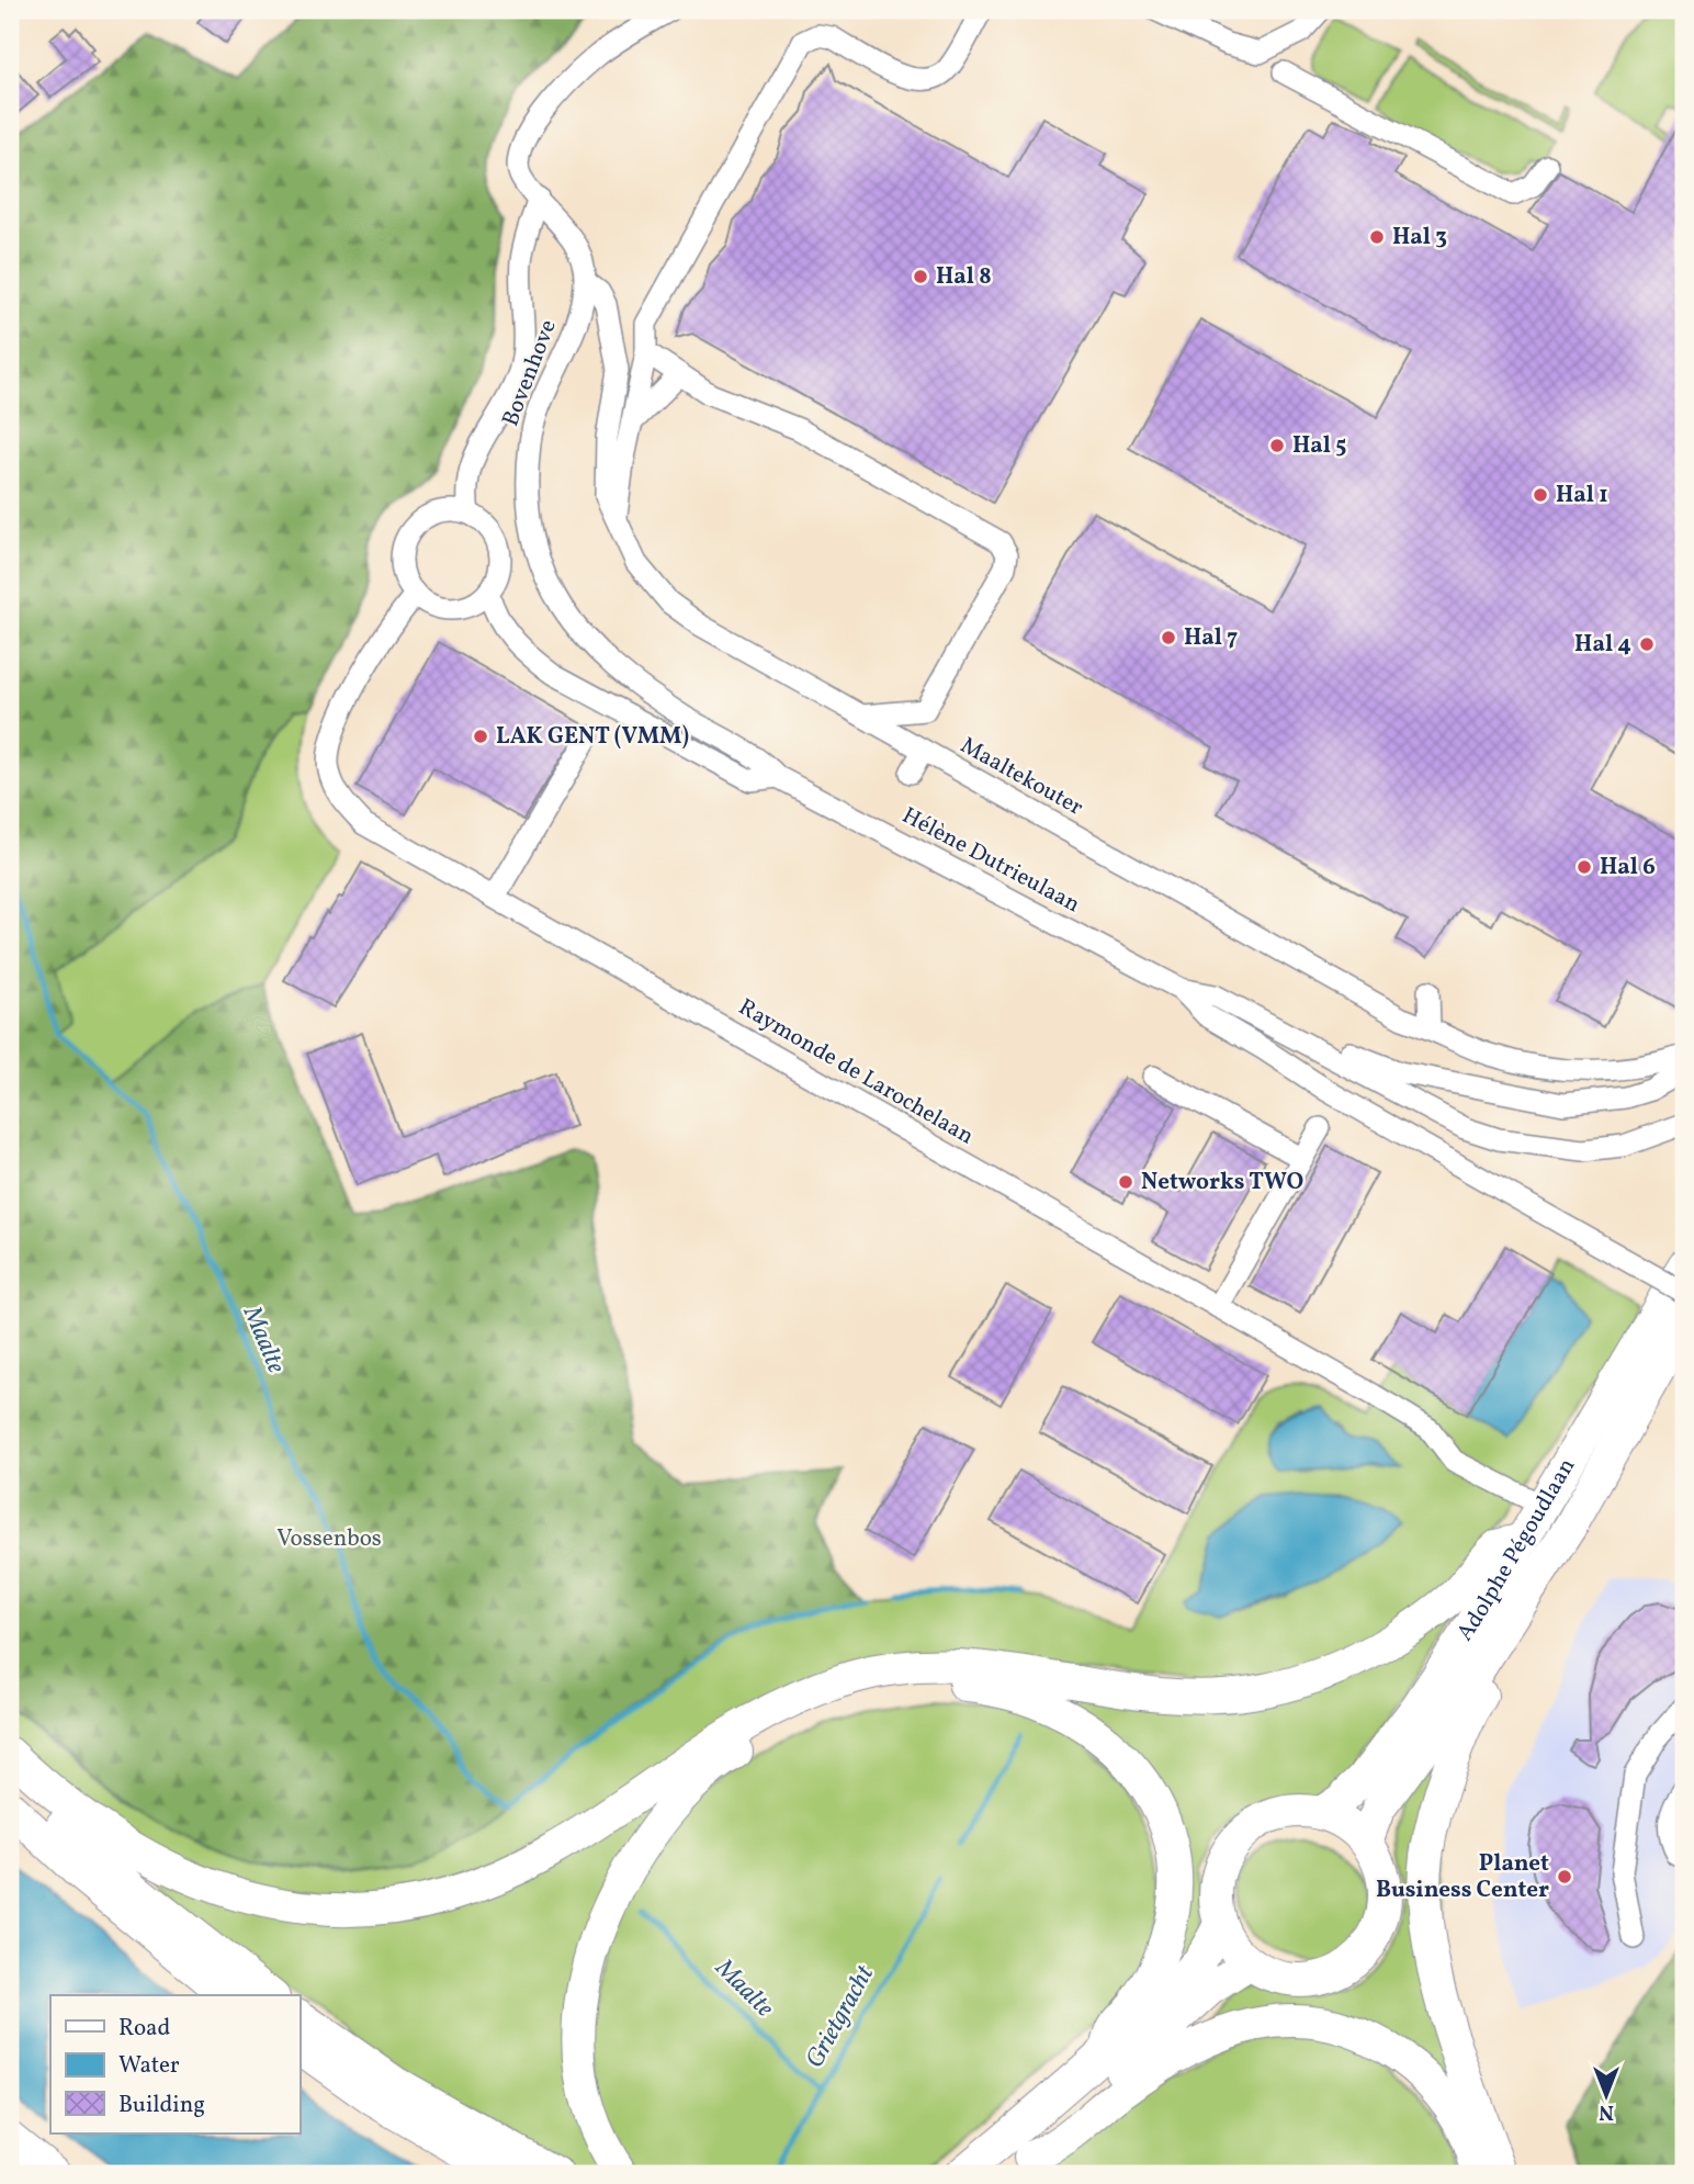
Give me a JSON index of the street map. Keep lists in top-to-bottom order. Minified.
{"streets":{"highway":["Adolphe Pégoudlaan"],"street":["Bovenhove","Maaltekouter","Hélène Dutrieulaan","Raymonde de Larochelaan"]},"crossings":[["Bovenhove","Maaltekouter"],["Bovenhove","Hélène Dutrieulaan"],["Raymonde de Larochelaan","Adolphe Pégoudlaan"]],"water":["Maalte","Grietgracht"],"parks":["Vossenbos"],"places":["Hal 3","Hal 8","Hal 5","Hal 1","Hal 7","Hal 4","LAK GENT (VMM)","Hal 6","Networks TWO","Planet Business Center"],"legend":["Road","Water","Building"],"north":"bottom"}
